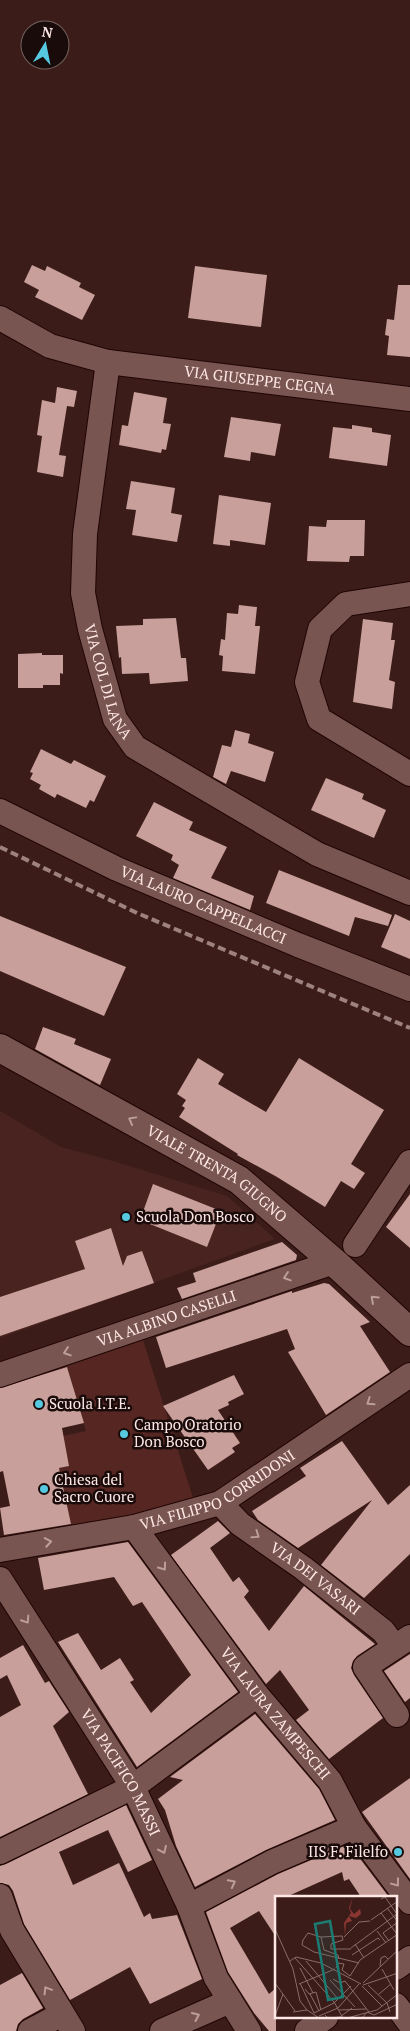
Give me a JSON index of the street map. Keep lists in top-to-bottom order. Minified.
{"streets":{"street":["VIA GIUSEPPE CEGNA","VIA COL DI LANA","VIA LAURO CAPPELLACCI","VIALE TRENTA GIUGNO","VIA ALBINO CASELLI","VIA FILIPPO CORRIDONI","VIA DEI VASARI","VIA LAURA ZAMPESCHI","VIA PACIFICO MASSI"]},"crossings":[["VIA GIUSEPPE CEGNA","VIA COL DI LANA"],["VIALE TRENTA GIUGNO","VIA ALBINO CASELLI"],["VIA FILIPPO CORRIDONI","VIA DEI VASARI"],["VIA FILIPPO CORRIDONI","VIA LAURA ZAMPESCHI"]],"one_way":["VIALE TRENTA GIUGNO","VIA ALBINO CASELLI","VIA DEI VASARI","VIA LAURA ZAMPESCHI","VIA PACIFICO MASSI"],"places":["Scuola Don Bosco","Scuola I.T.E.","Campo Oratorio Don Bosco","Chiesa del Sacro Cuore","IIS F. Filelfo"],"north":"top"}
